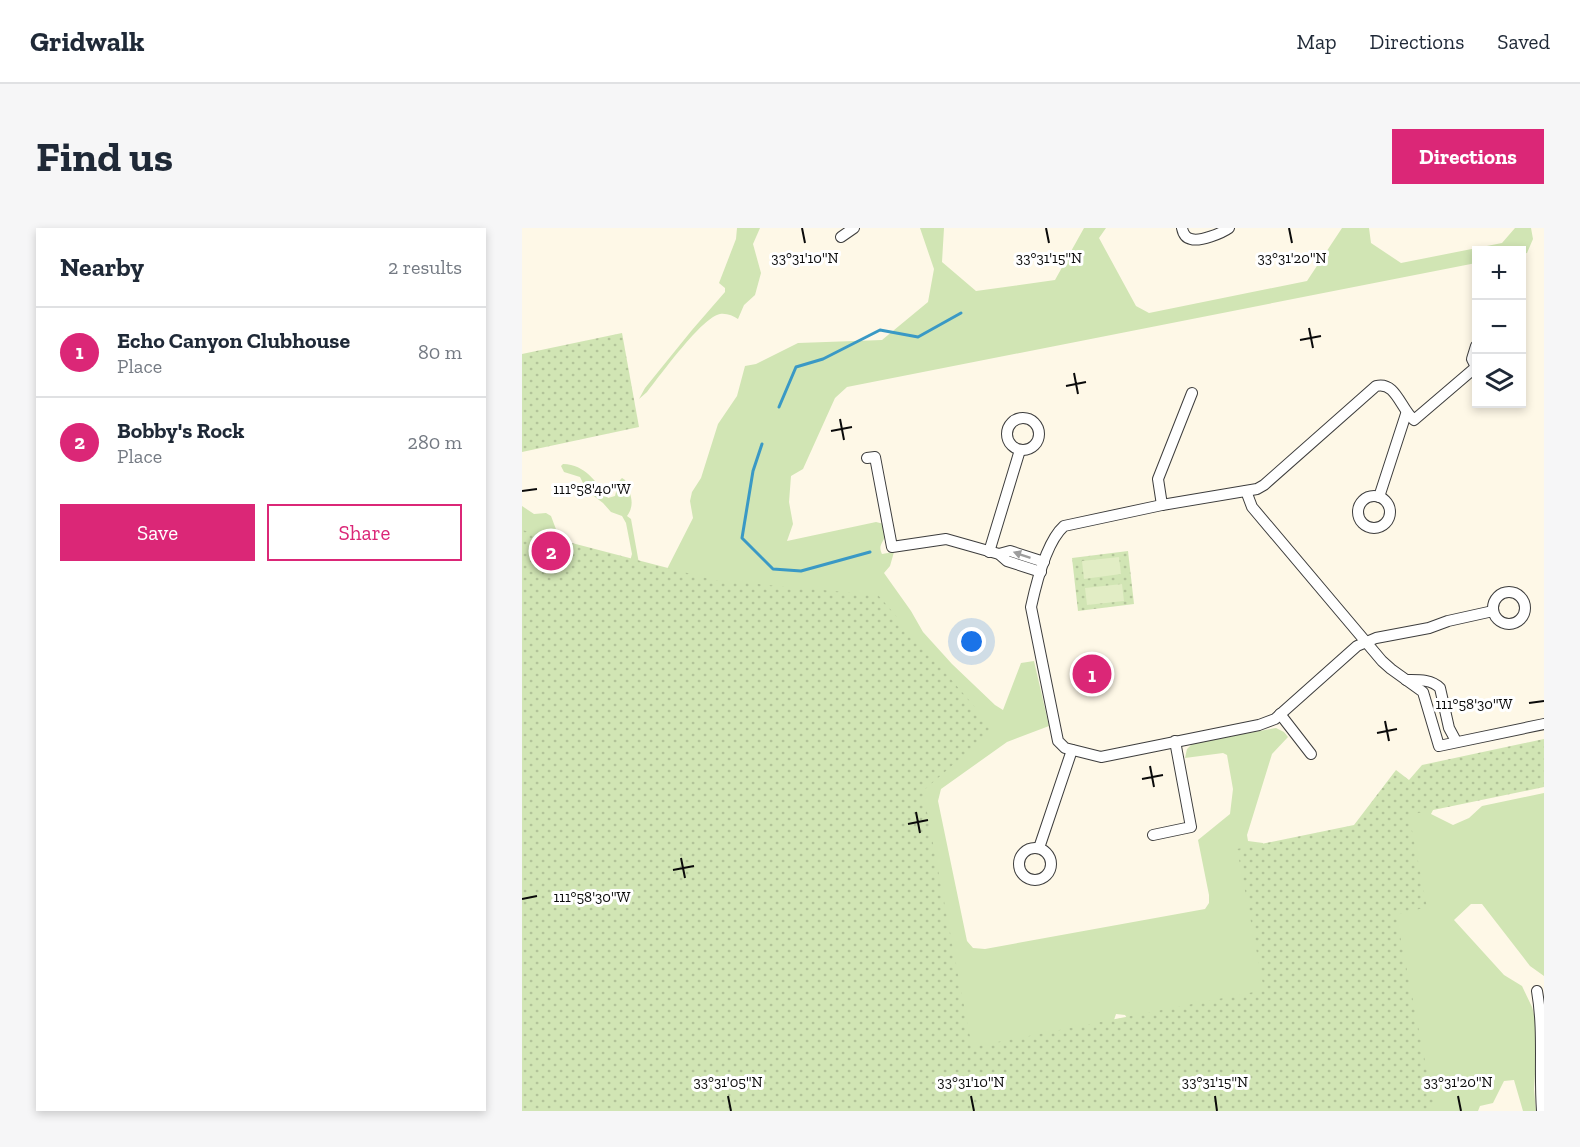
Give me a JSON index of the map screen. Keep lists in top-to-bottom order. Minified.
{"page":{"header":"Gridwalk","nav":["Map","Directions","Saved"],"buttons":["Directions",["Save","Share"]],"title":"Find us","heading":["Nearby","2 results"],"map_buttons":["+","−"],"list":[{"mark":"1","name":"Echo Canyon Clubhouse","note":"Place","value":"80 m"},{"mark":"2","name":"Bobby's Rock","note":"Place","value":"280 m"}],"pins":["2","1"]},"coordinates":["33°31'10\"N","33°31'15\"N","33°31'20\"N","111°58'40\"W","111°58'30\"W","33°31'05\"N"]}
